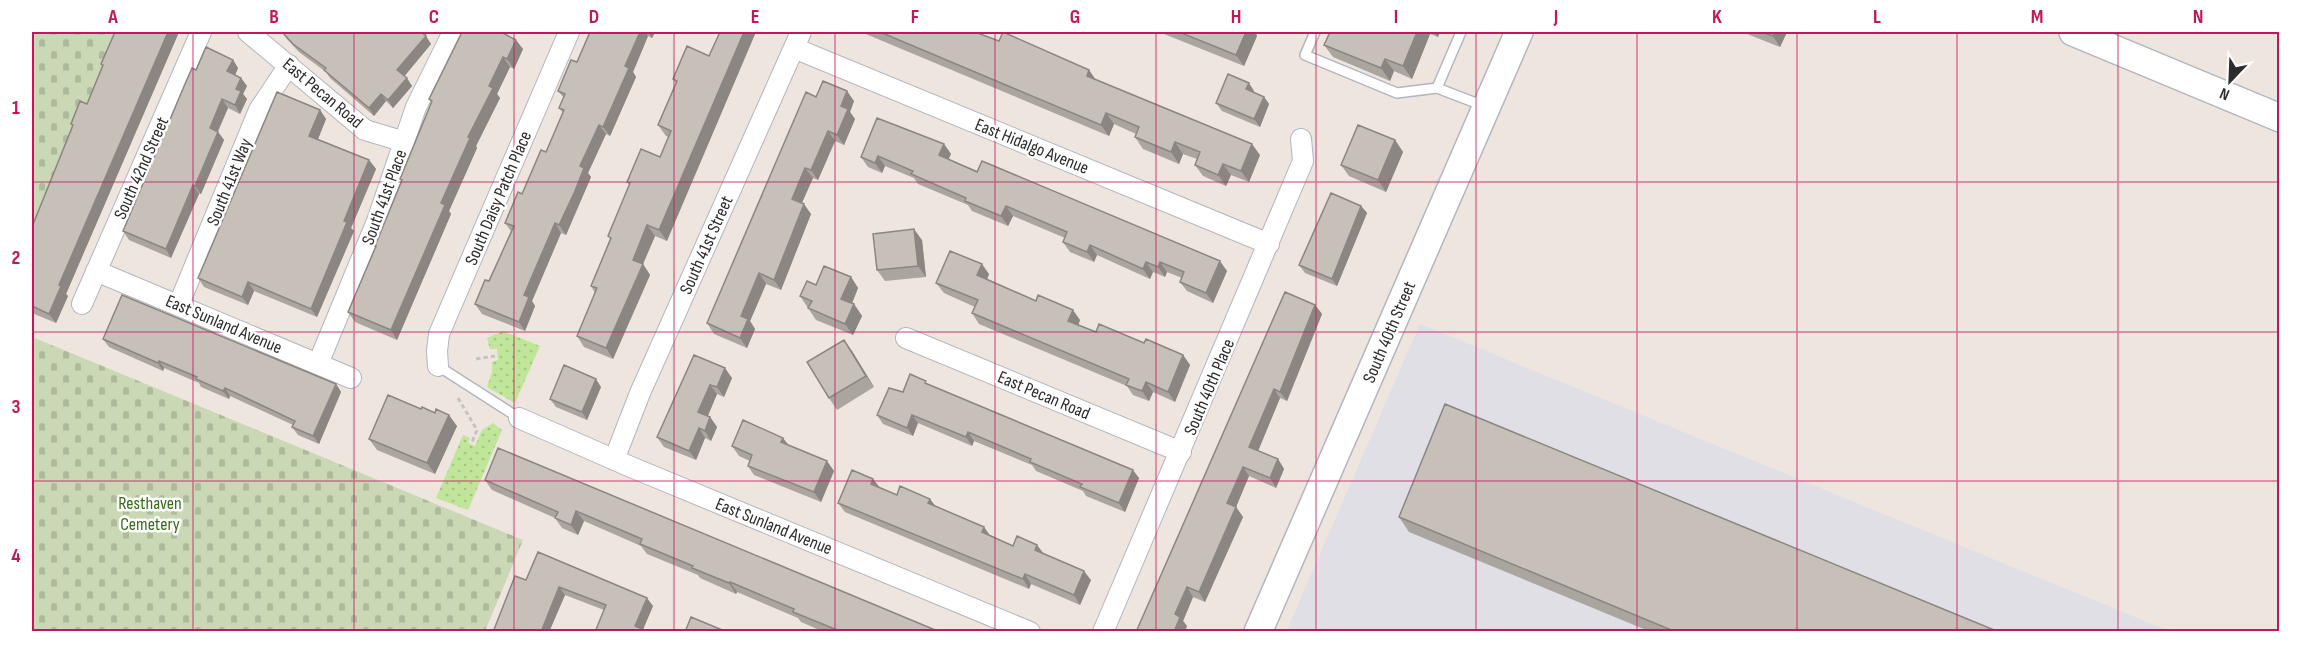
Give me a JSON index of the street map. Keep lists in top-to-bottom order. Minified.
{"streets":{"main road":["South 40th Street"],"street":["East Pecan Road","East Hidalgo Avenue","South 42nd Street","South 41st Way","South 41st Place","South Daisy Patch Place","South 41st Street","East Sunland Avenue","South 40th Place"]},"crossings":[["East Pecan Road","South 41st Way"],["East Pecan Road","South 41st Place"],["East Pecan Road","South 40th Place"],["East Hidalgo Avenue","South 41st Street"],["East Hidalgo Avenue","South 40th Place"],["South 42nd Street","East Sunland Avenue"],["South 41st Way","East Sunland Avenue"],["South 41st Place","East Sunland Avenue"],["South 41st Street","East Sunland Avenue"]],"parks":["Resthaven Cemetery"],"north":"bottom left","grid":{"columns":["A","B","C","D","E","F","G","H","I","J","K","L","M","N"],"rows":["1","2","3","4"]}}
